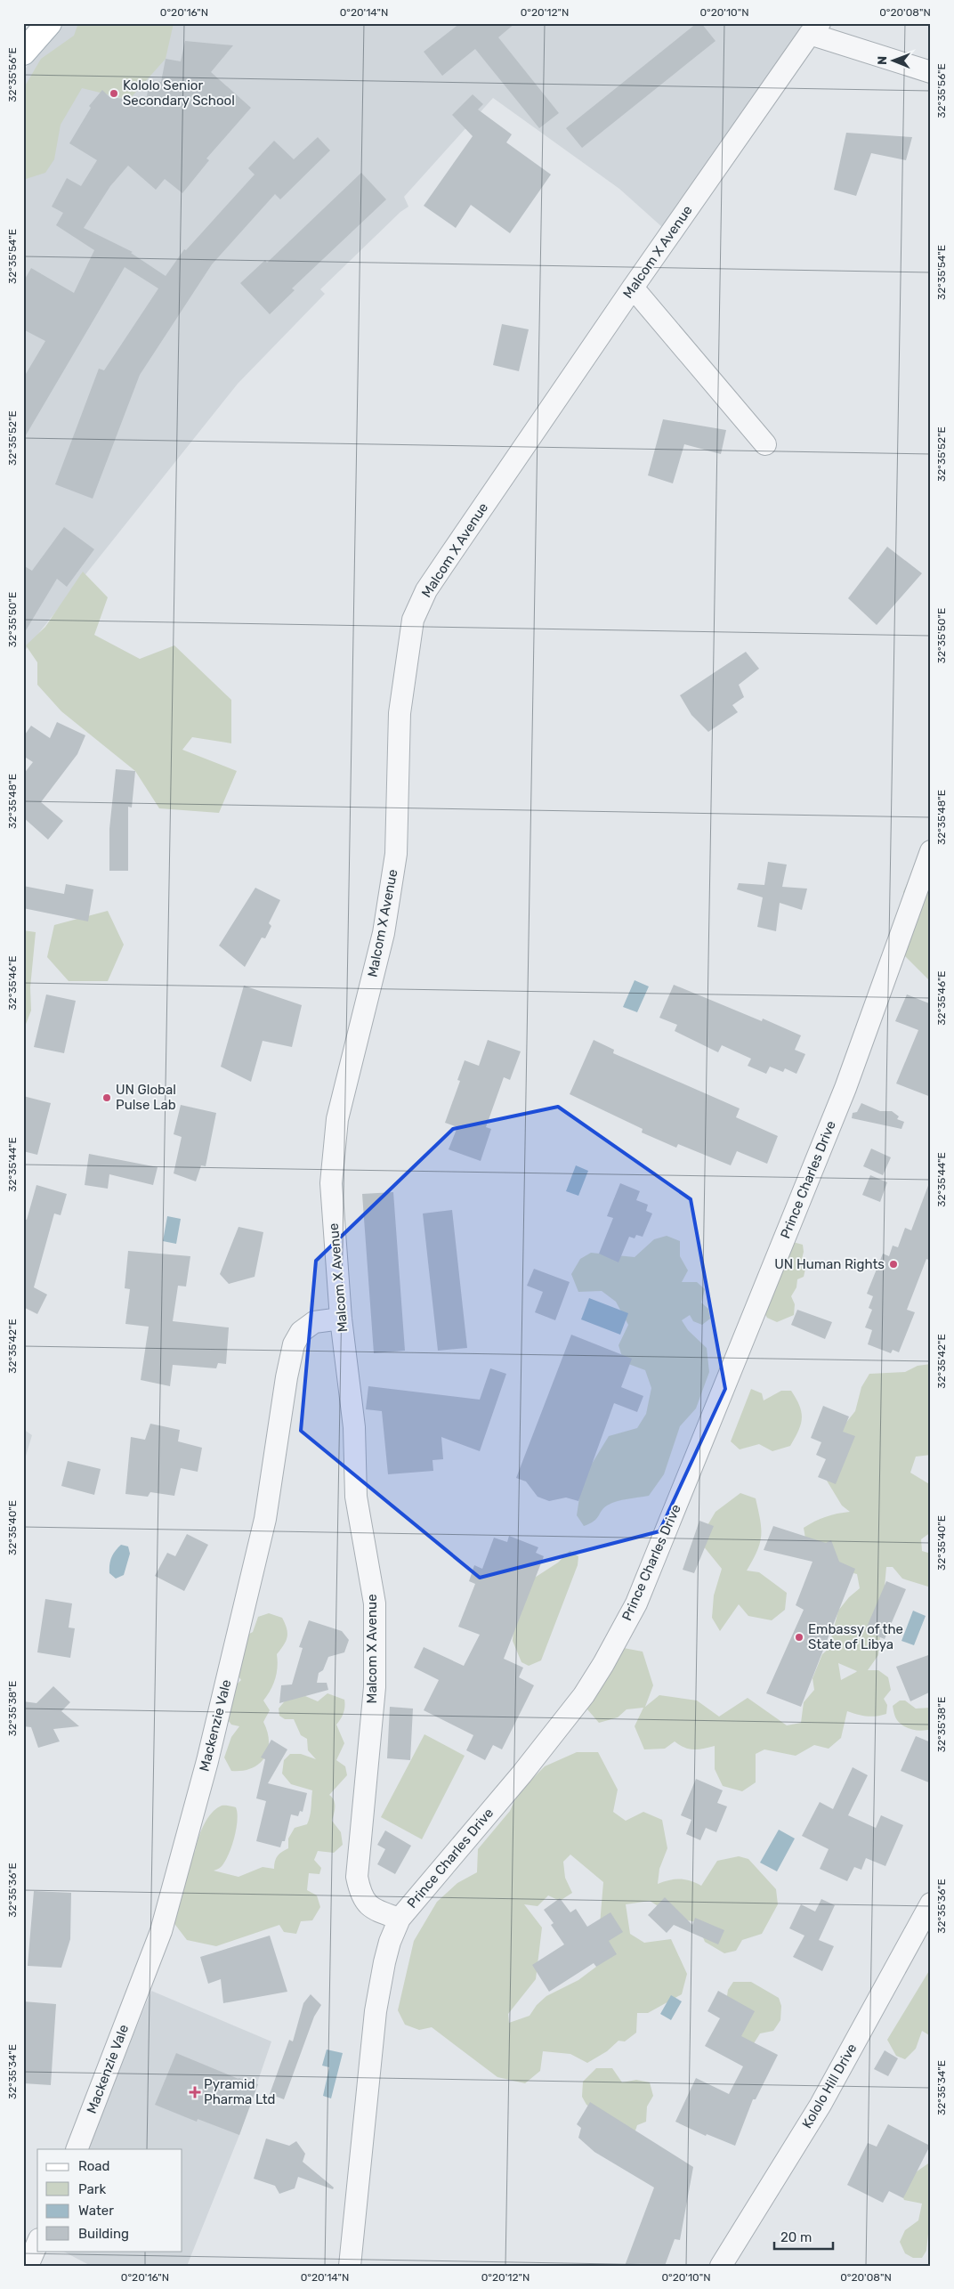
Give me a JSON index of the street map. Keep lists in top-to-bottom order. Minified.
{"streets":{"street":["Malcom X Avenue","Prince Charles Drive","Mackenzie Vale","Kololo Hill Drive"]},"crossings":[["Malcom X Avenue","Prince Charles Drive"],["Malcom X Avenue","Mackenzie Vale"]],"places":{"other":["Kololo Senior Secondary School","UN Global Pulse Lab","UN Human Rights","Embassy of the State of Libya"],"health":["Pyramid Pharma Ltd"]},"legend":["Road","Park","Water","Building"],"scale_bar":"20 m","north":"left","coordinates":["0°20'16\"N","0°20'14\"N","0°20'12\"N","0°20'10\"N","0°20'08\"N","32°35'56\"E","32°35'54\"E","32°35'52\"E","32°35'50\"E","32°35'48\"E","32°35'46\"E","32°35'44\"E","32°35'42\"E","32°35'40\"E","32°35'38\"E","32°35'36\"E","32°35'34\"E"]}
